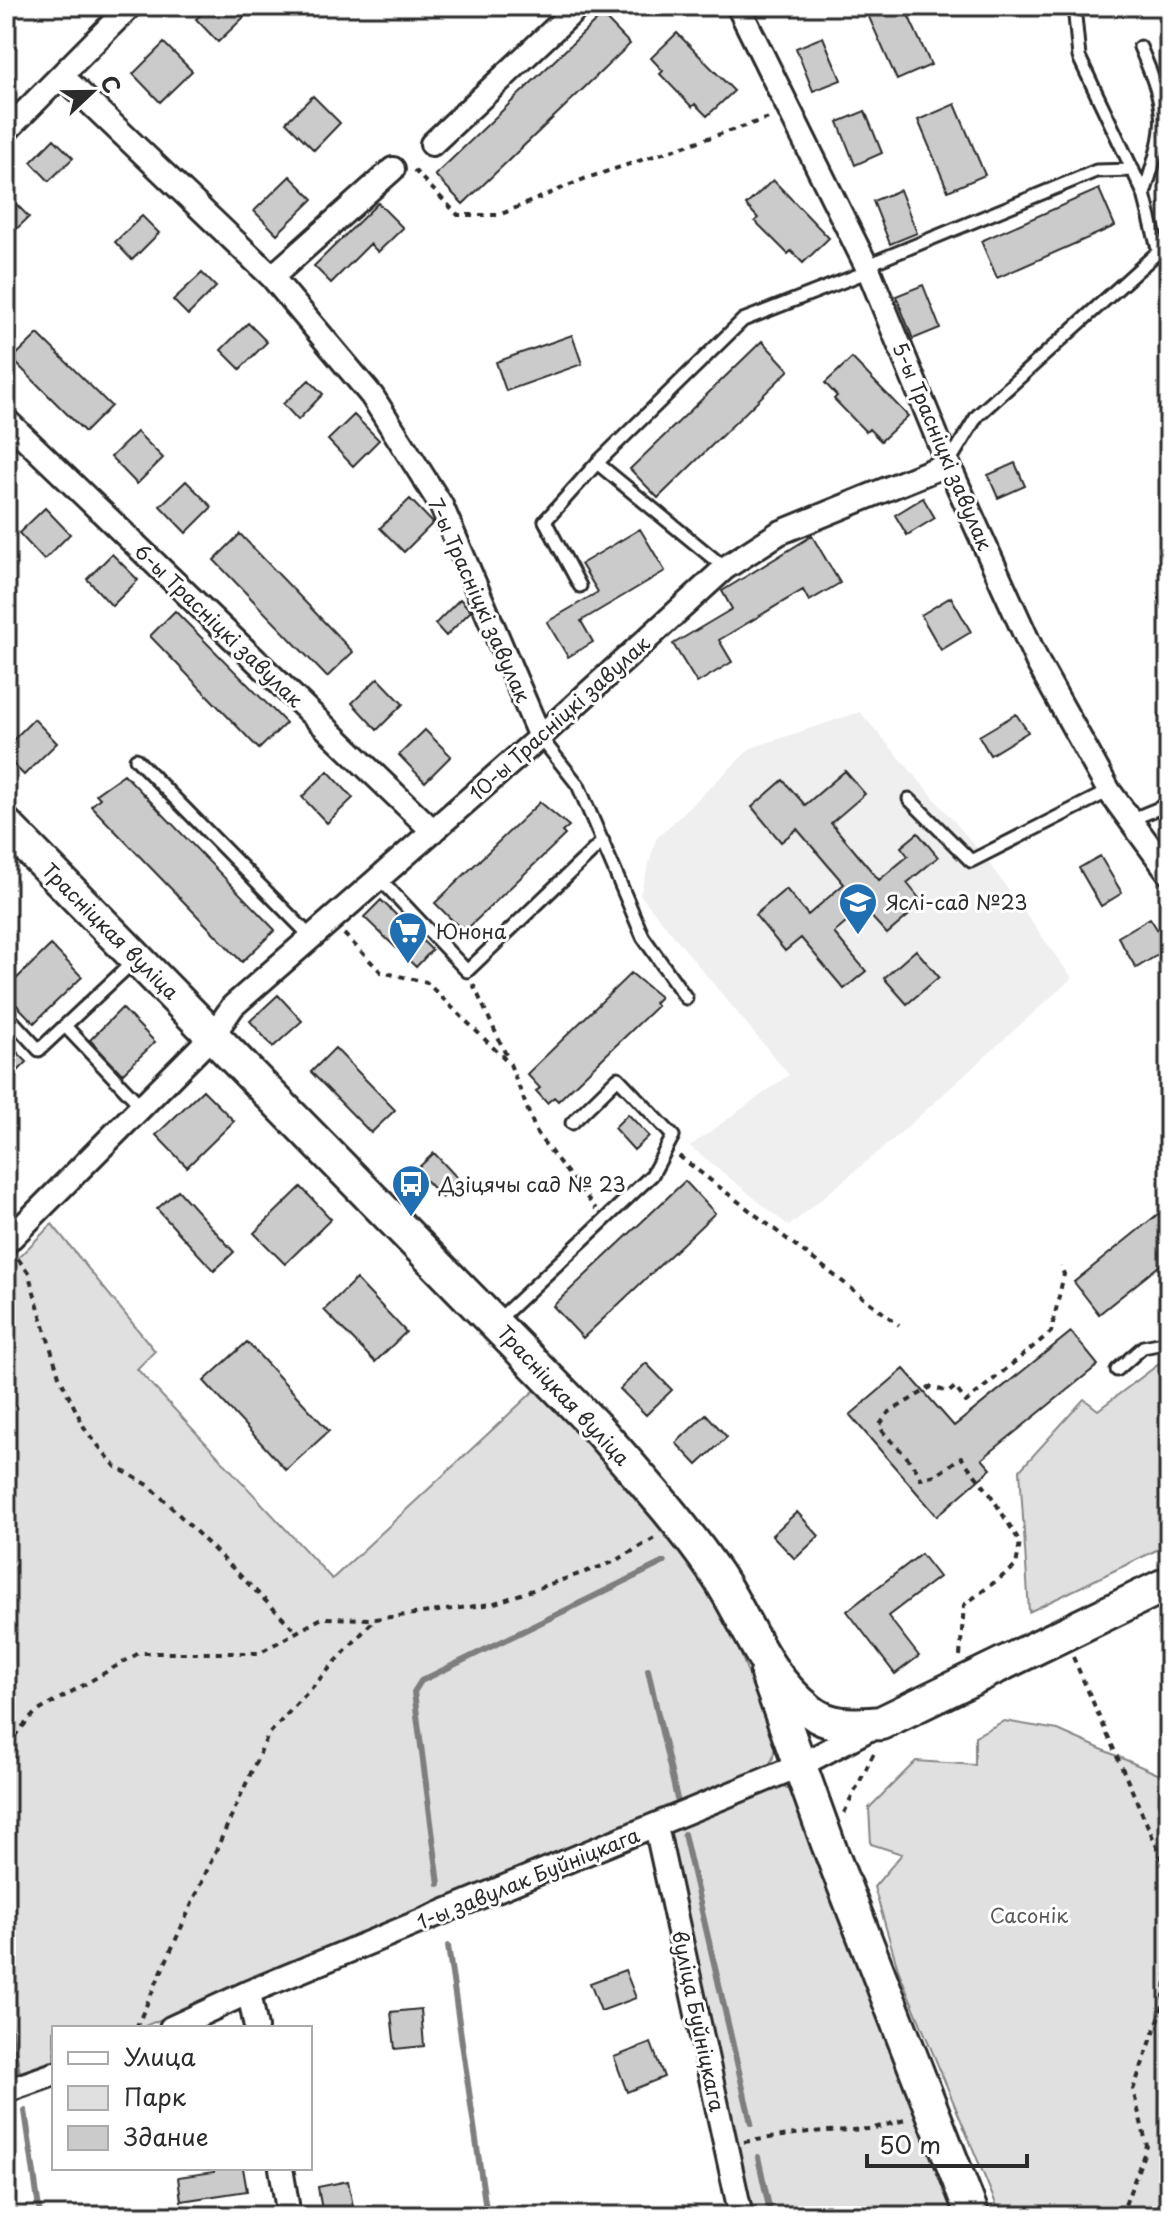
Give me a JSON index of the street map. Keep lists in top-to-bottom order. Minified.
{"streets":{"street":["5-ы Трасніцкі завулак","7-ы Трасніцкі завулак","6-ы Трасніцкі завулак","10-ы Трасніцкі завулак","Трасніцкая вуліца","1-ы завулак Буйніцкага","вуліца Буйніцкага"]},"crossings":[["5-ы Трасніцкі завулак","10-ы Трасніцкі завулак"],["7-ы Трасніцкі завулак","10-ы Трасніцкі завулак"],["6-ы Трасніцкі завулак","10-ы Трасніцкі завулак"],["10-ы Трасніцкі завулак","Трасніцкая вуліца"],["Трасніцкая вуліца","1-ы завулак Буйніцкага"],["1-ы завулак Буйніцкага","вуліца Буйніцкага"]],"parks":["Сасонік"],"places":{"school or university":["Яслі-сад №23"],"supermarket":["Юнона"],"bus stop":["Дзіцячы сад № 23"]},"legend":["Улица","Парк","Здание"],"scale_bar":"50 m","north":"right"}
